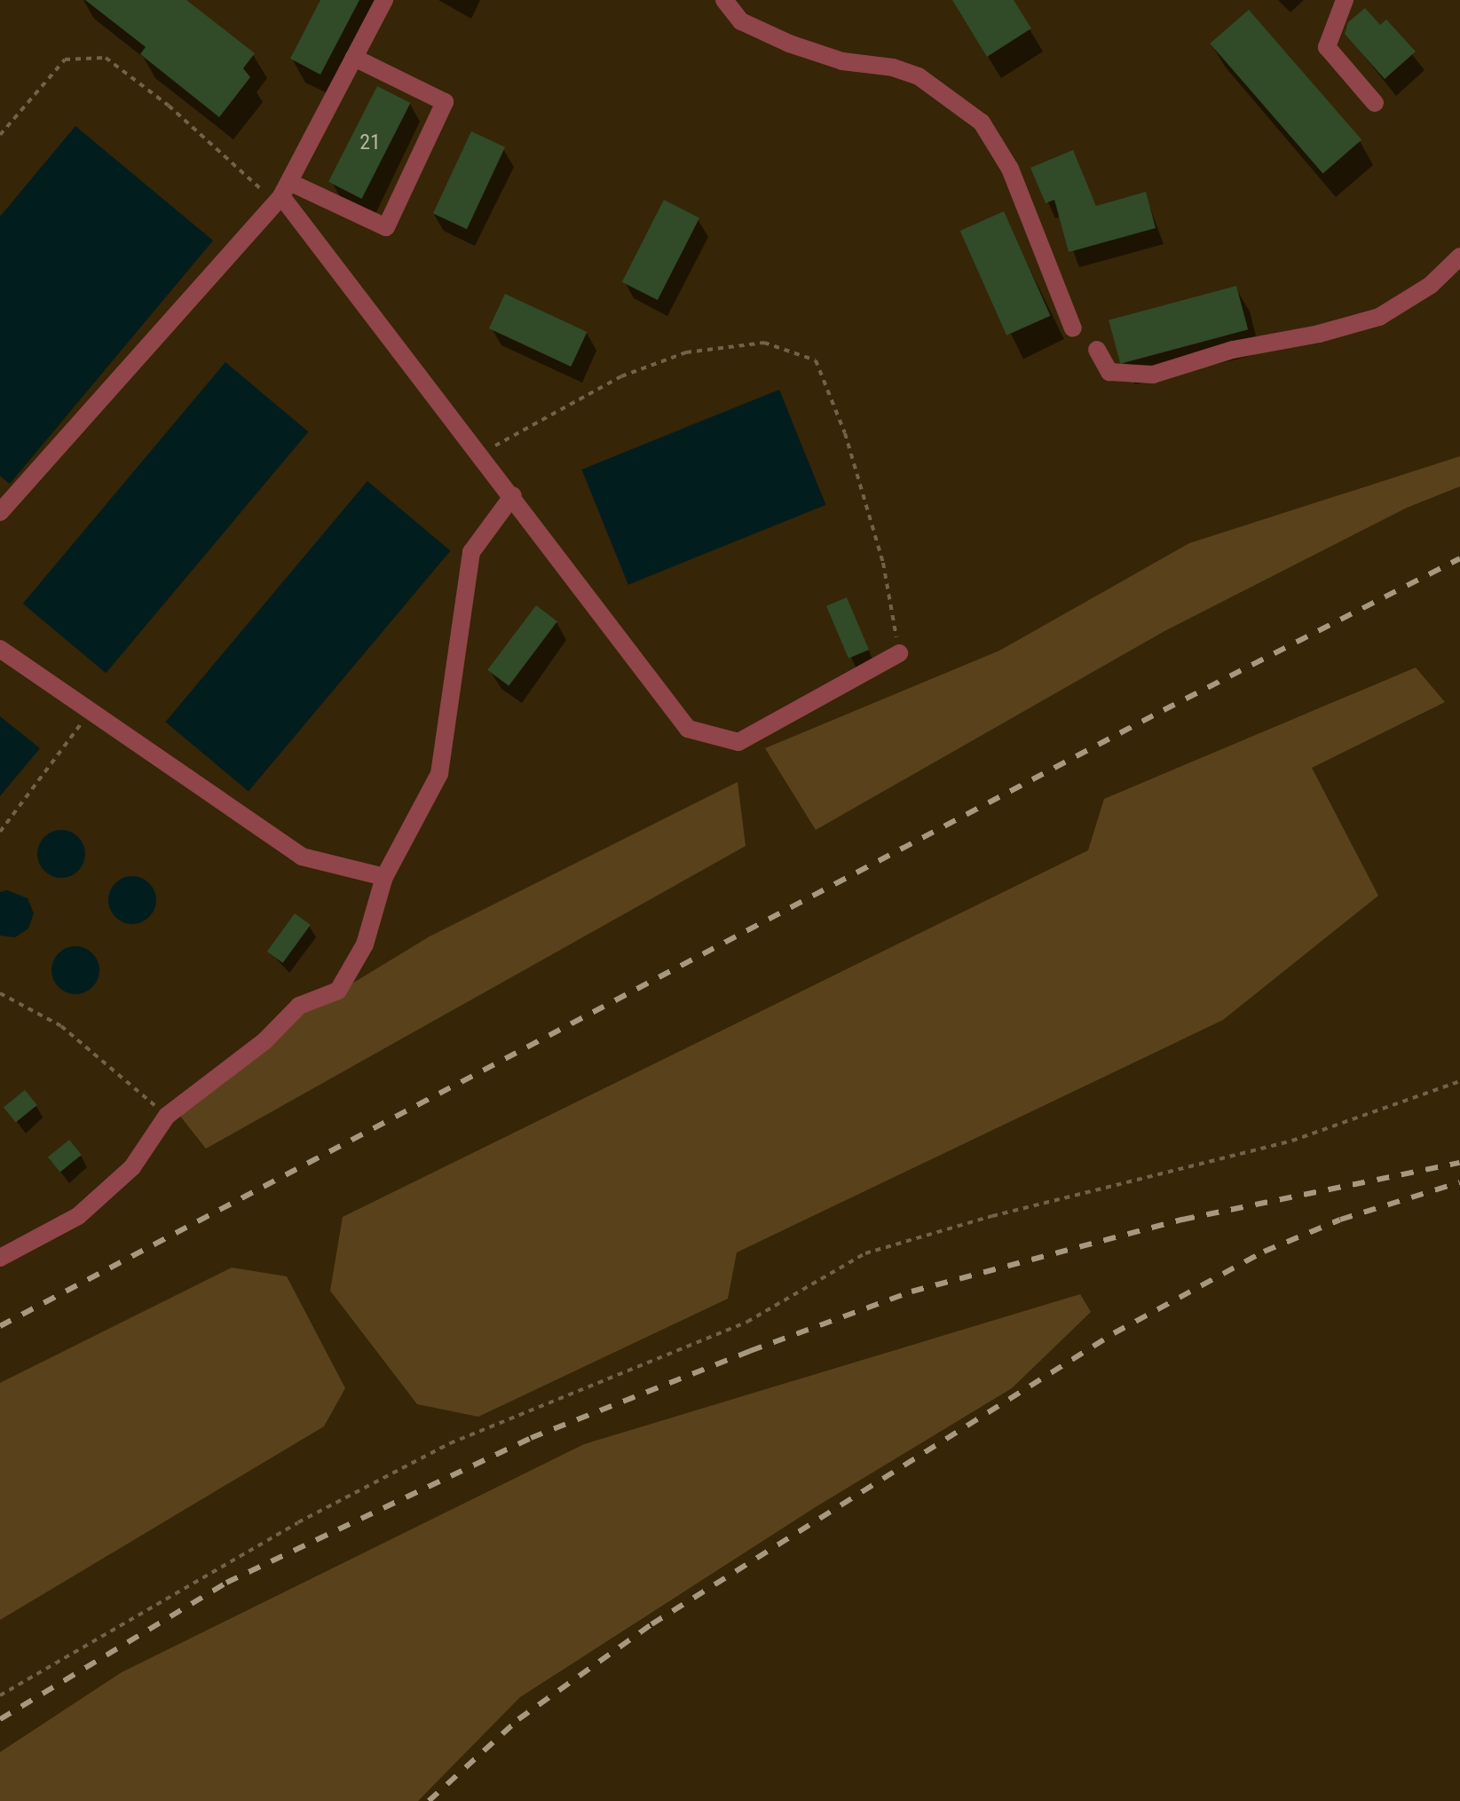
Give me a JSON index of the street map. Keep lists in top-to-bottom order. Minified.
{"house_numbers":["21"]}
